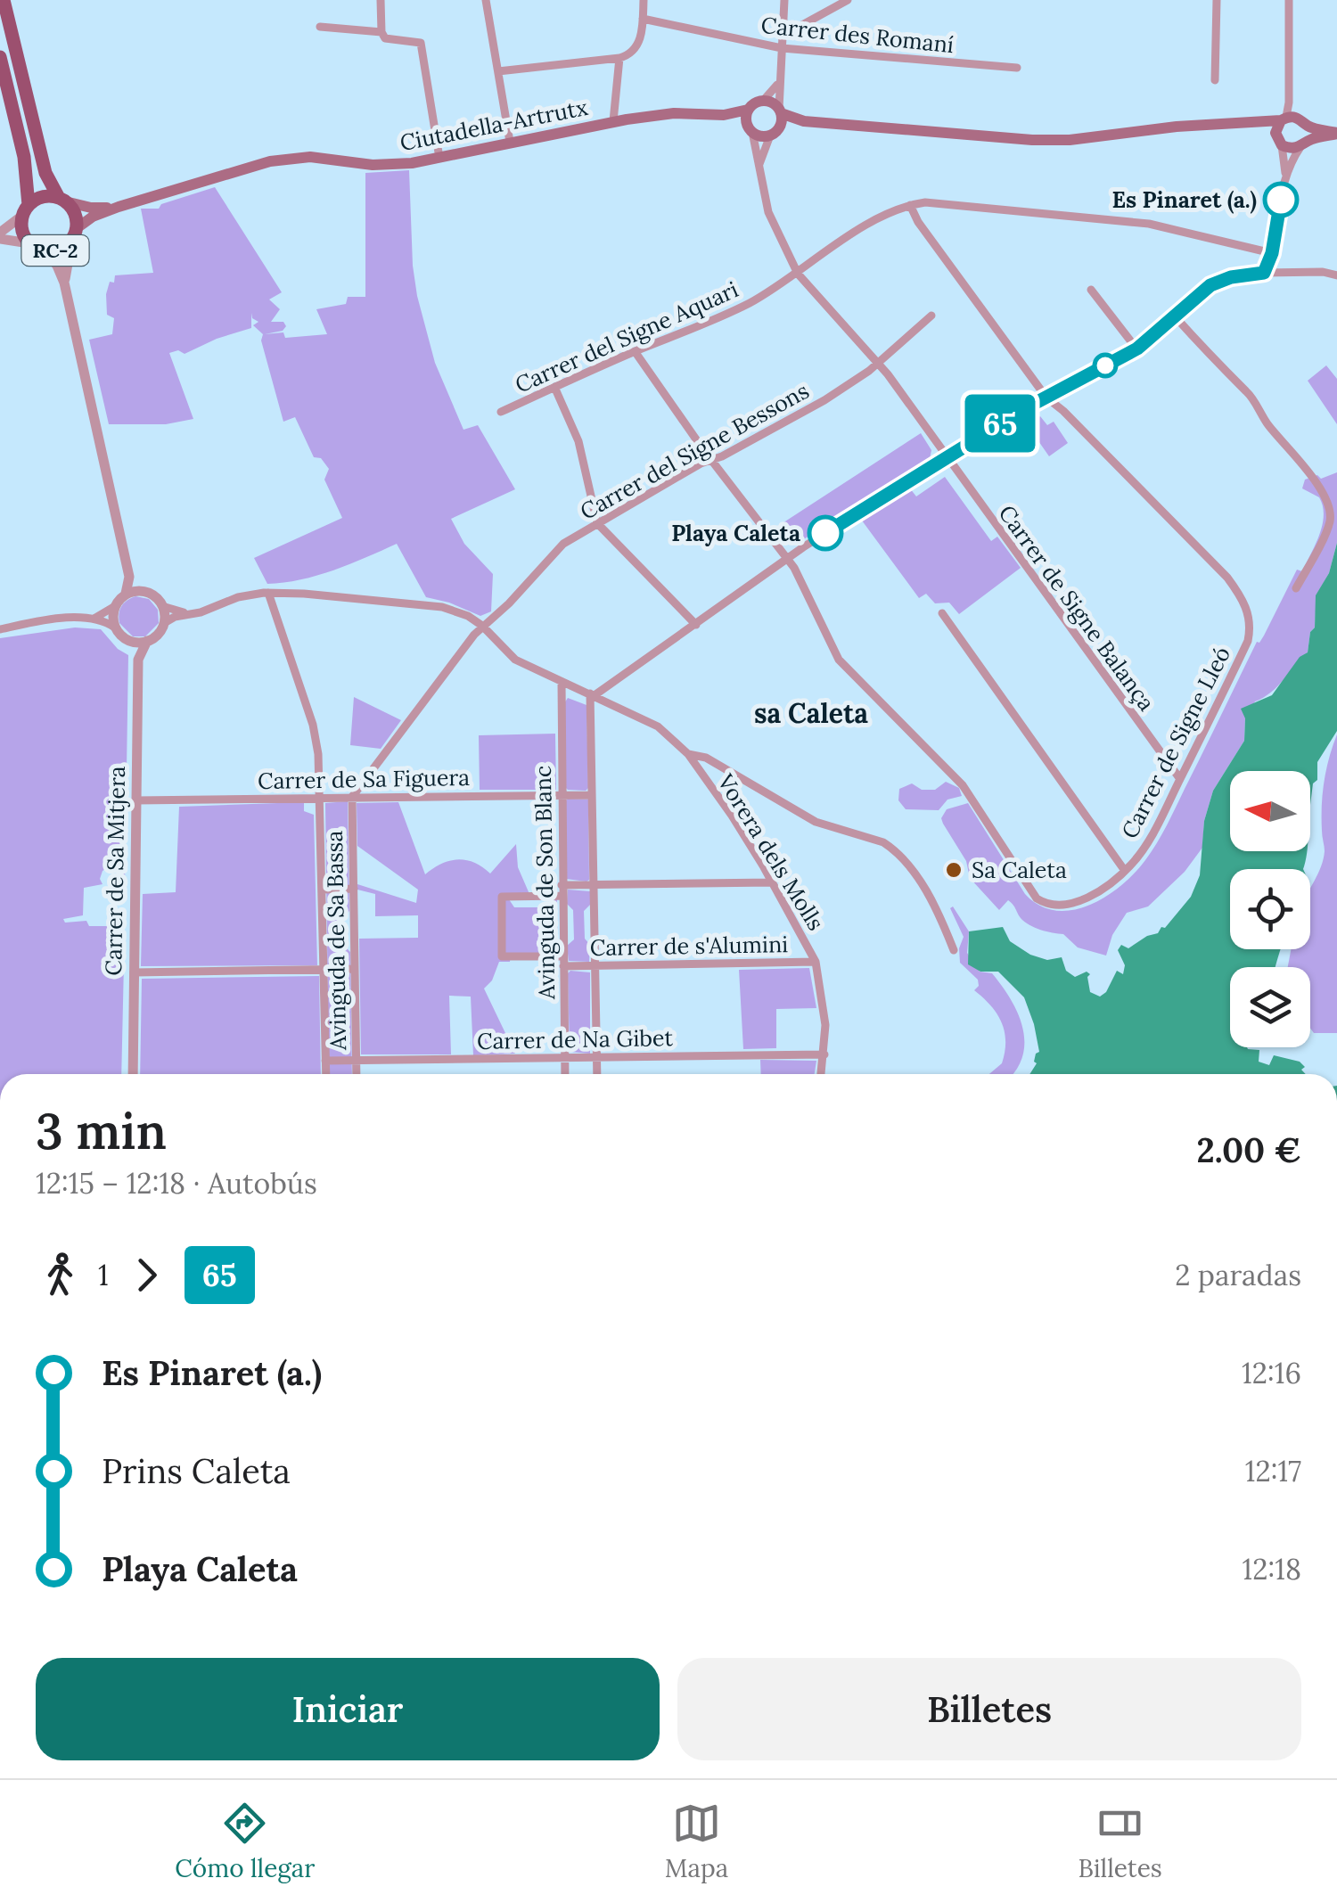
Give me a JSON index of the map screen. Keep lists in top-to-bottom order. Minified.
{"streets":{"main road":["Ciutadella-Artrutx","RC-2"],"street":["Carrer des Romaní","Carrer del Signe Aquari","Carrer del Signe Bessons","Carrer de Signe Balança","Carrer de Signe Lleó","Carrer de Sa Figuera","Vorera dels Molls","Carrer de Sa Mitjera","Avinguda de Son Blanc","Avinguda de Sa Bassa","Carrer de s'Alumini","Carrer de Na Gibet"]},"crossings":[["Ciutadella-Artrutx","RC-2"],["Carrer del Signe Aquari","Carrer de Signe Balança"],["Carrer del Signe Aquari","Carrer de Signe Lleó"],["Carrer del Signe Bessons","Carrer de Signe Balança"],["Carrer del Signe Bessons","Carrer de Signe Lleó"],["Carrer del Signe Bessons","Carrer de Sa Figuera"],["Carrer del Signe Bessons","Vorera dels Molls"],["Carrer del Signe Bessons","Avinguda de Sa Bassa"],["Carrer de Signe Balança","Carrer de Signe Lleó"],["Carrer de Sa Figuera","Carrer de Sa Mitjera"],["Carrer de Sa Figuera","Avinguda de Son Blanc"],["Carrer de Sa Figuera","Avinguda de Sa Bassa"],["Vorera dels Molls","Avinguda de Son Blanc"],["Vorera dels Molls","Carrer de s'Alumini"],["Vorera dels Molls","Carrer de Na Gibet"],["Avinguda de Son Blanc","Carrer de s'Alumini"],["Avinguda de Son Blanc","Carrer de Na Gibet"],["Avinguda de Sa Bassa","Carrer de Na Gibet"]],"districts":["sa Caleta"],"places":["Es Pinaret (a.)","Playa Caleta","Sa Caleta"],"lines":["bus line 65"],"north":"left","page":{"on_map":"65","heading":["3 min","12:15 – 12:18 · Autobús","2.00 €"],"legs":["1","65","2 paradas"],"list":[{"name":"Es Pinaret (a.)","value":"12:16"},{"name":"Prins Caleta","value":"12:17"},{"name":"Playa Caleta","value":"12:18"}],"buttons":["Iniciar","Billetes"],"tabs":["Cómo llegar","Mapa","Billetes"]}}
